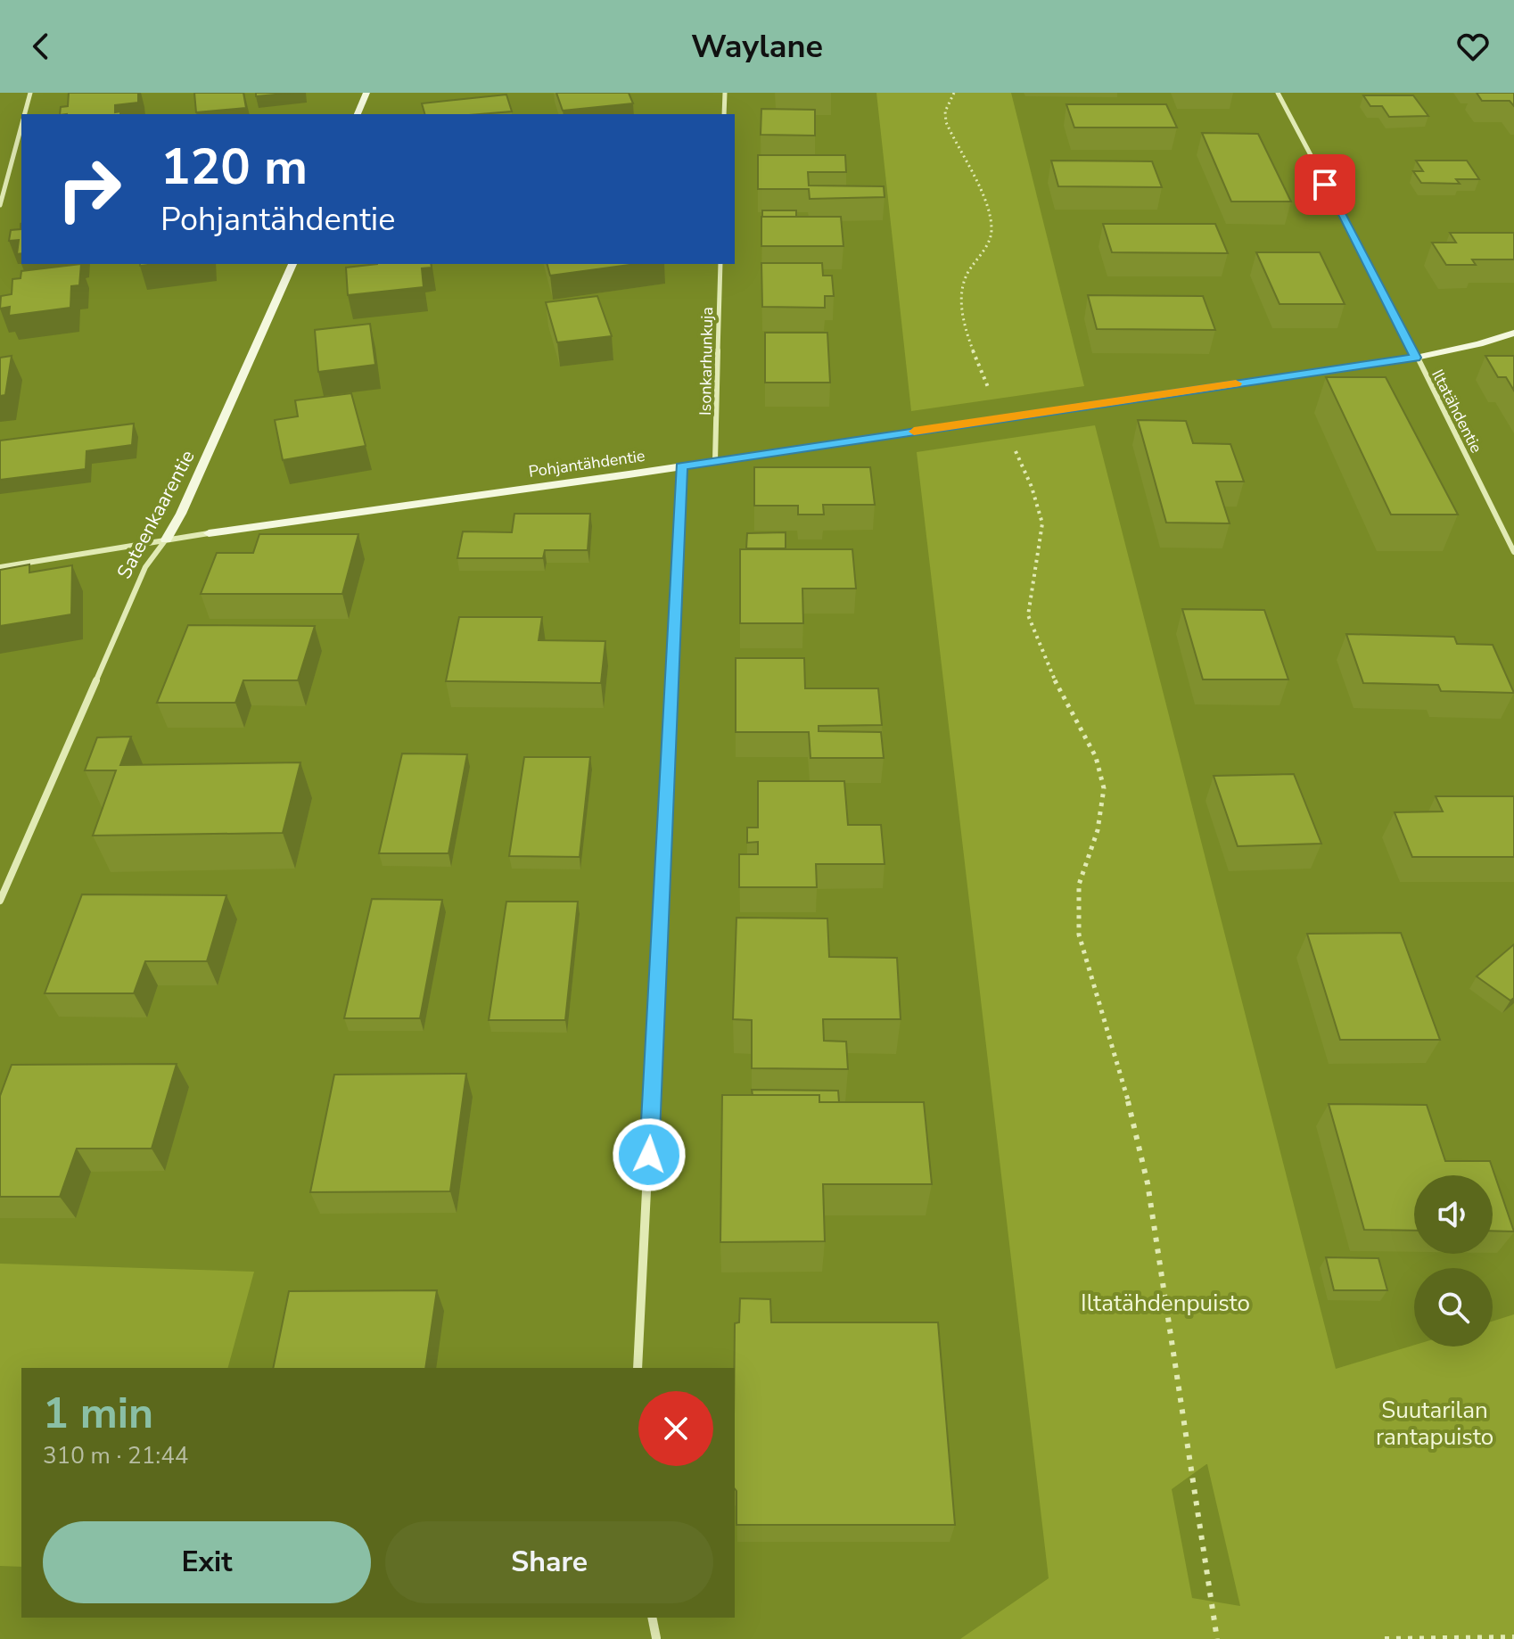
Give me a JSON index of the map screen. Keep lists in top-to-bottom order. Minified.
{"streets":{"street":["Isonkarhunkuja","Iltatähdentie","Pohjantähdentie","Sateenkaarentie"]},"crossings":[["Isonkarhunkuja","Pohjantähdentie"],["Iltatähdentie","Pohjantähdentie"],["Pohjantähdentie","Sateenkaarentie"]],"parks":["Iltatähdenpuisto","Suutarilan rantapuisto"],"page":{"header":"Waylane","turn":["120 m","Pohjantähdentie"],"heading":["1 min","310 m · 21:44"],"buttons":["Exit","Share"]}}
